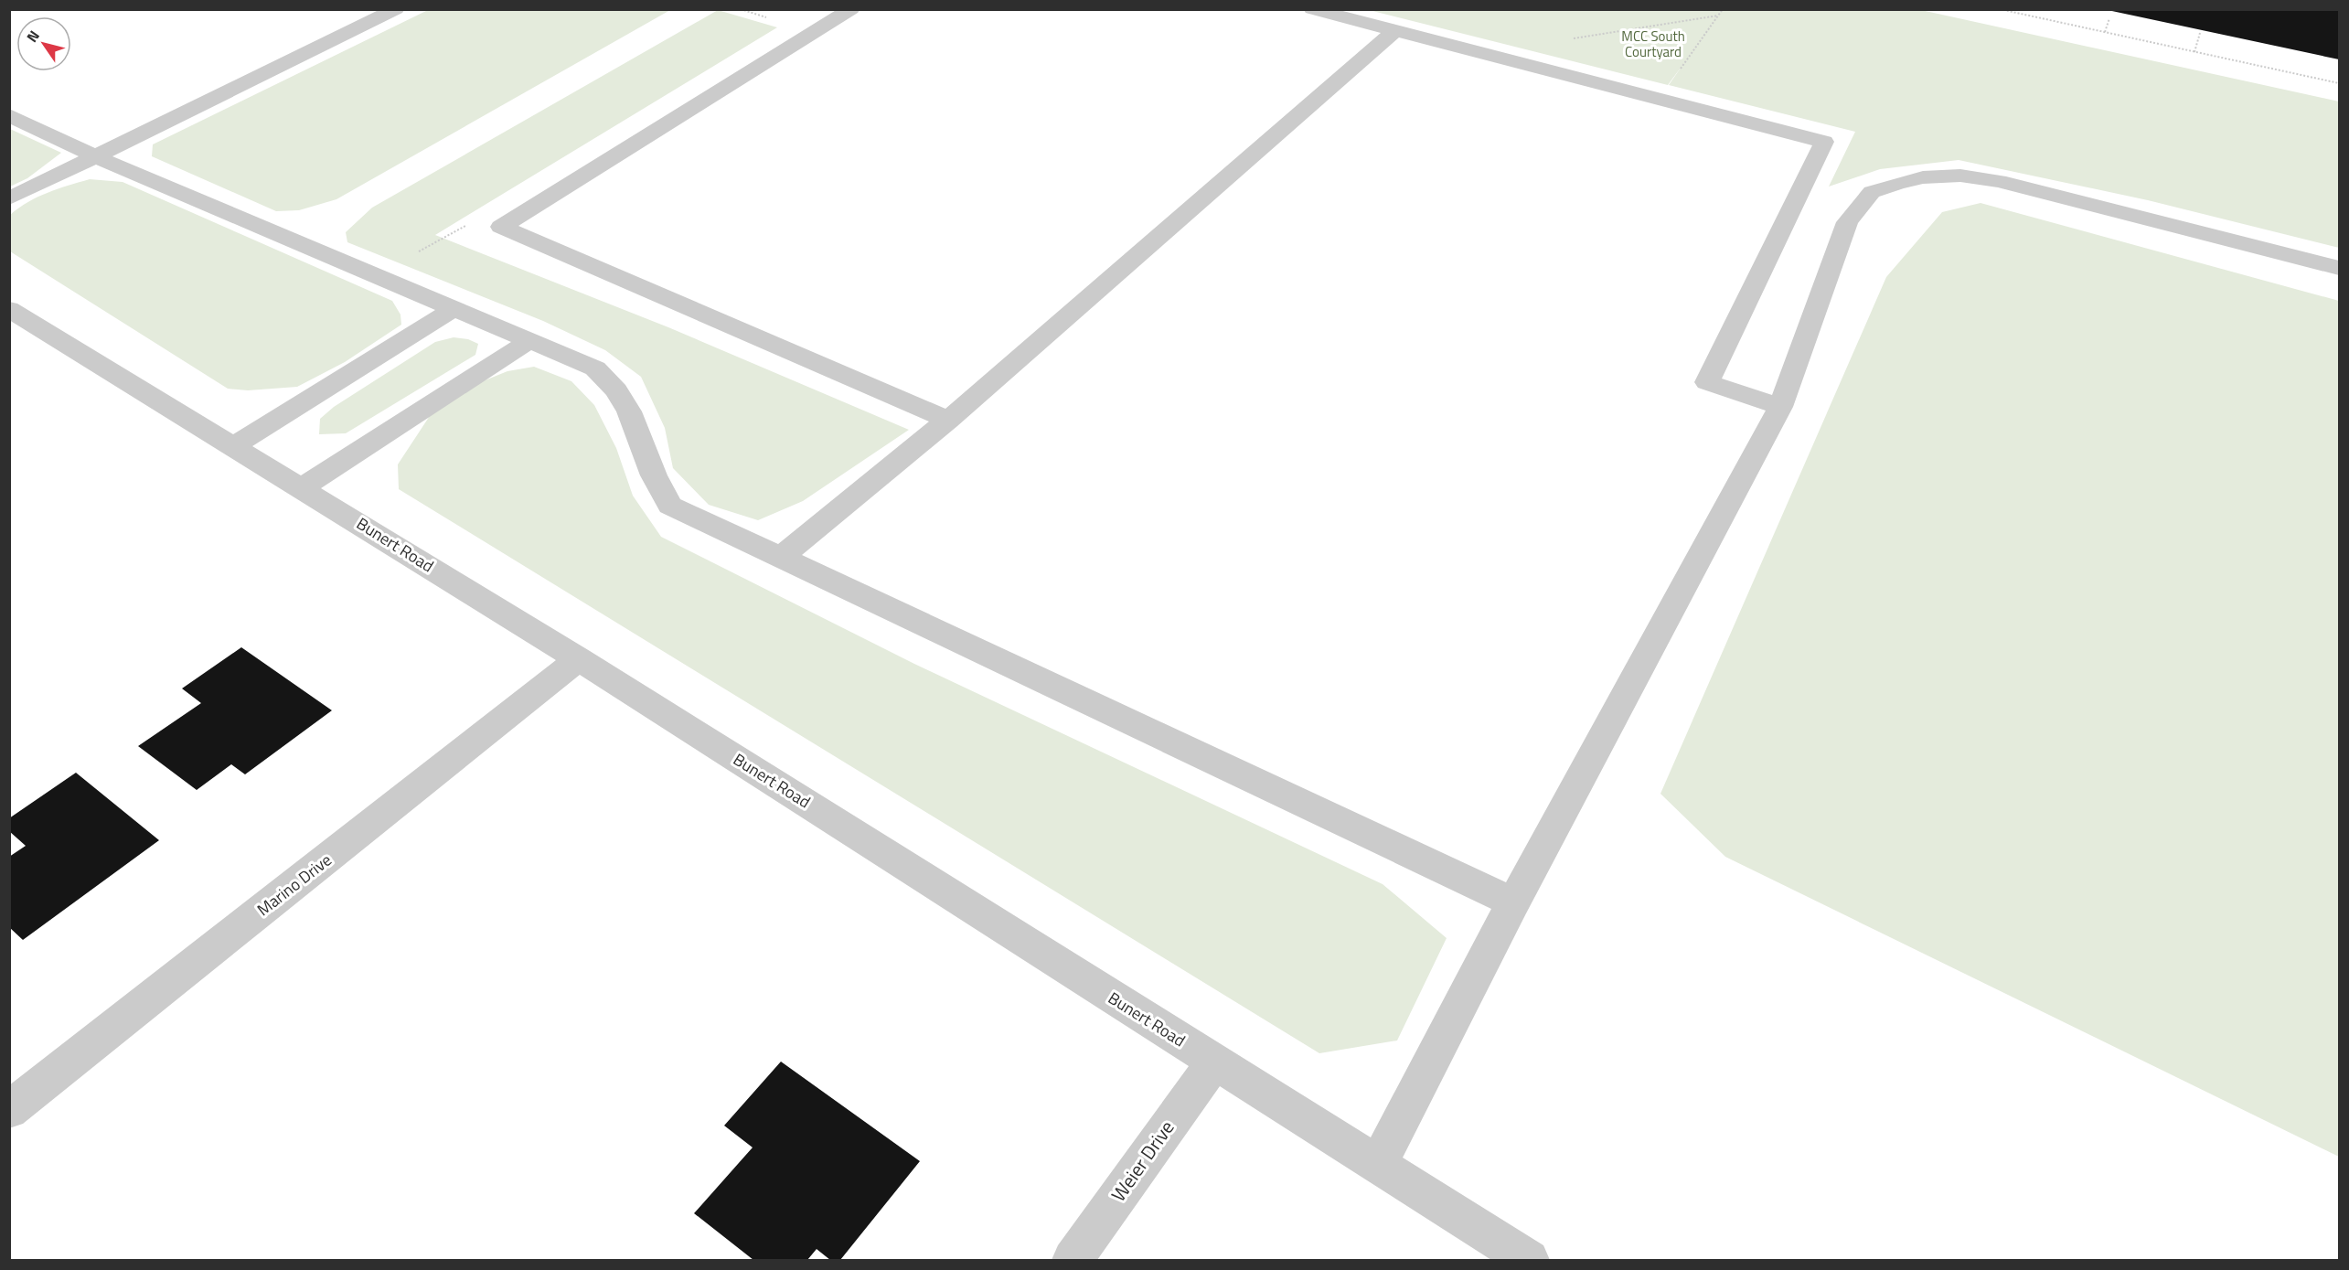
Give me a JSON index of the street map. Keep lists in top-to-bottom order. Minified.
{"streets":{"street":["Bunert Road","Marino Drive","Weier Drive"]},"crossings":[["Bunert Road","Marino Drive"],["Bunert Road","Weier Drive"]],"parks":["MCC South Courtyard"],"north":"top left"}
